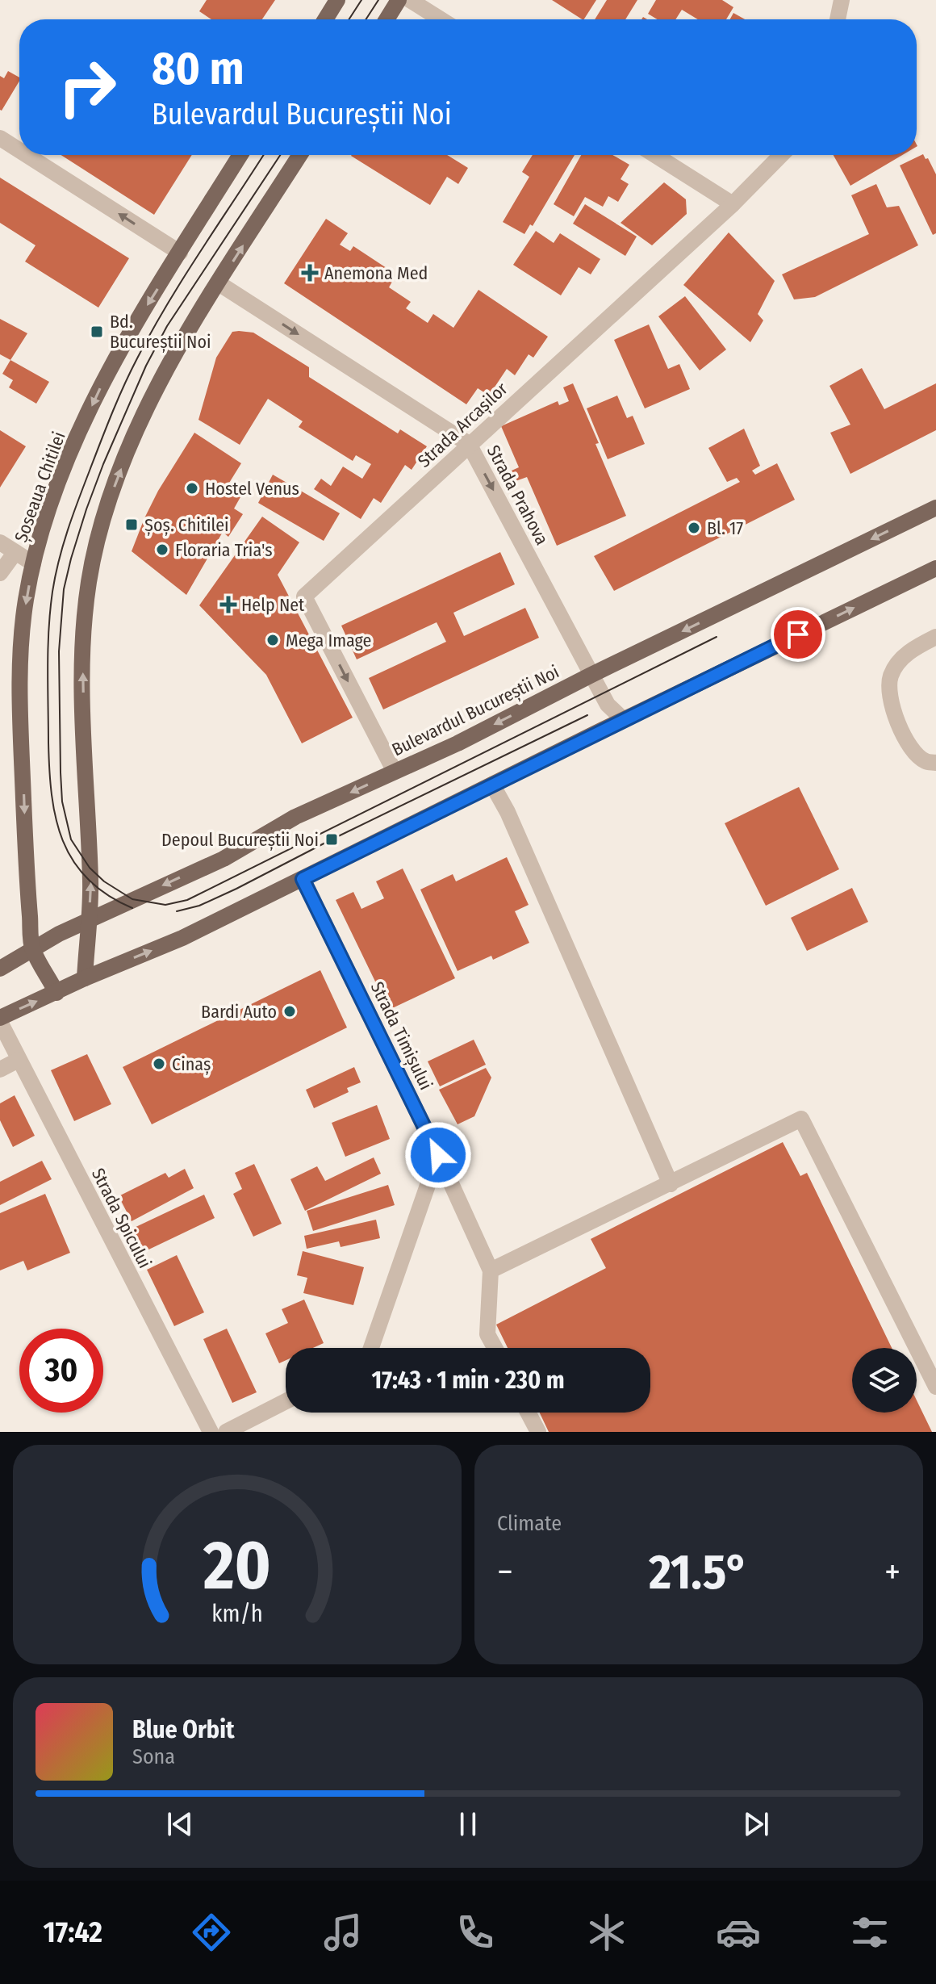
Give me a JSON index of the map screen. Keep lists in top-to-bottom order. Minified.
{"streets":{"main road":["Șoseaua Chitilei","Bulevardul Bucureștii Noi"],"street":["Strada Arcașilor","Strada Prahova","Strada Timișului","Strada Spicului"]},"crossings":[["Strada Arcașilor","Strada Prahova"],["Strada Arcașilor","Bulevardul Bucureștii Noi"],["Șoseaua Chitilei","Bulevardul Bucureștii Noi"],["Strada Prahova","Bulevardul Bucureștii Noi"]],"one_way":["Strada Prahova"],"places":{"health":["Anemona Med","Help Net"],"transit":["Bd. Bucureștii Noi","Șoș. Chitilei","Depoul Bucureștii Noi"],"other":["Hostel Venus","Bl. 17","Floraria Tria's","Mega Image","Bardi Auto","Cinaș"]},"page":{"turn":["80 m","Bulevardul Bucureștii Noi"],"limit":"30","trip":"17:43 · 1 min · 230 m","tile":"Climate","heat":["−","21.5°","+"],"song":["Blue Orbit","Sona"],"tabs":"17:42","gauge":["20","km/h"]}}
